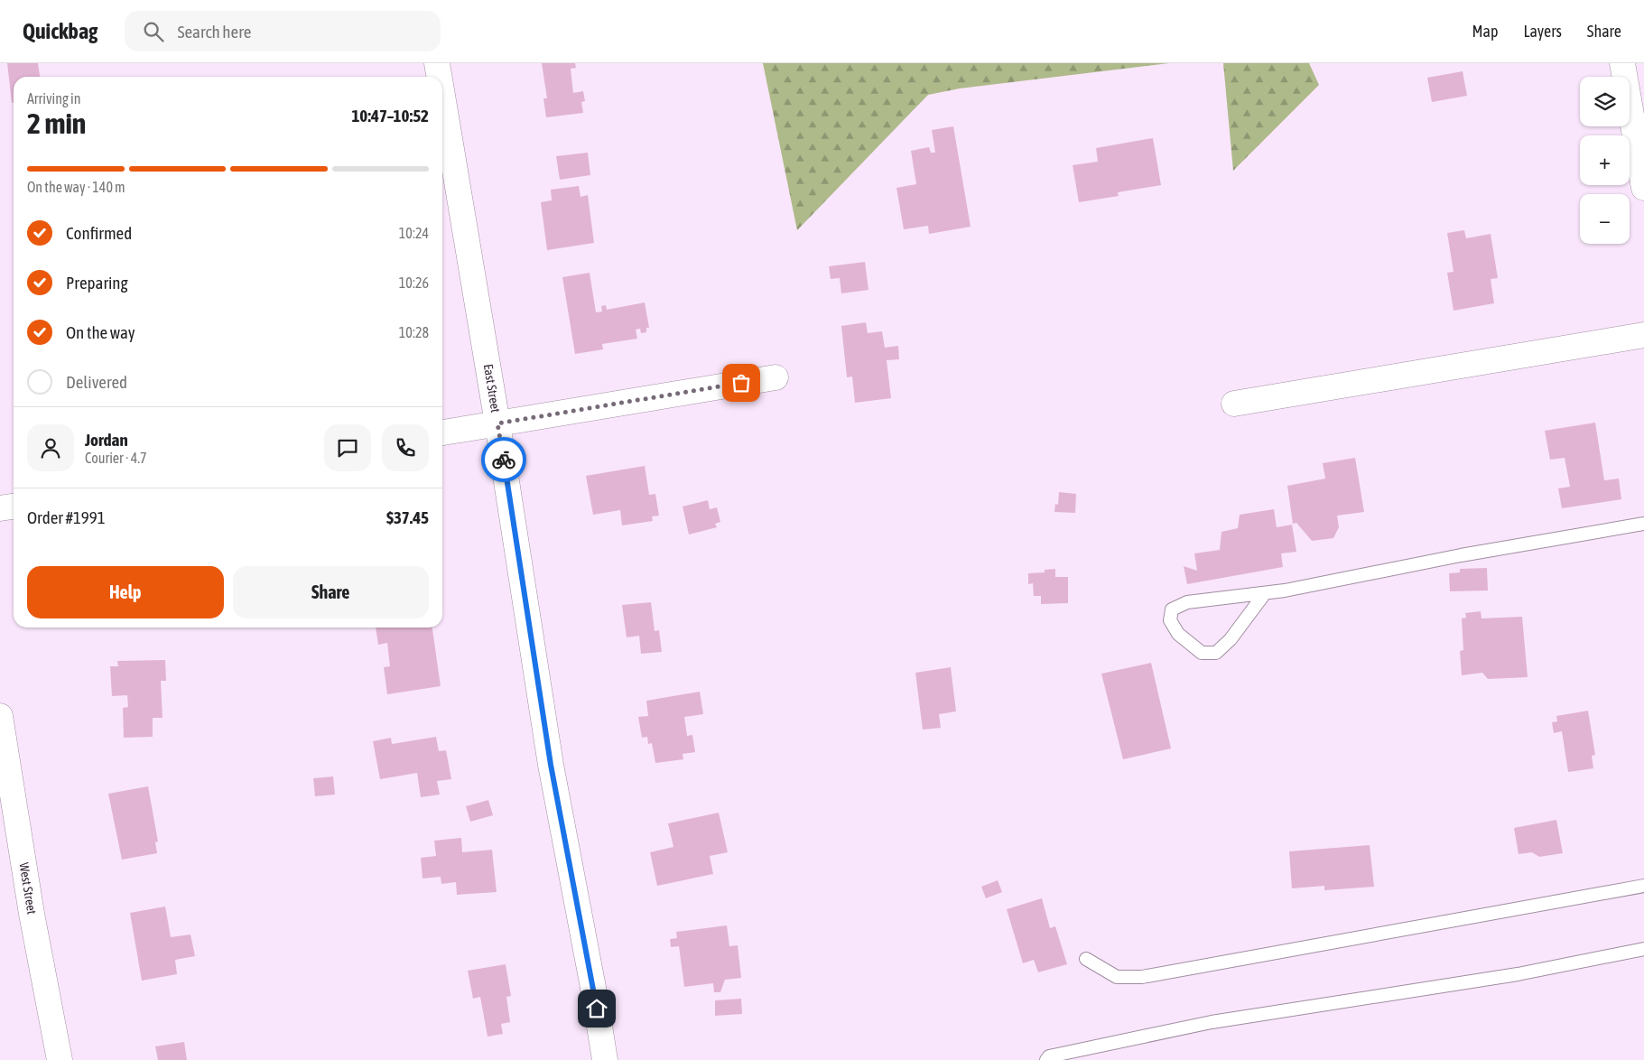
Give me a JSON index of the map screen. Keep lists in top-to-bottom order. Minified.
{"streets":{"street":["East Street","West Street"]},"page":{"header":"Quickbag","search":"Search here","nav":["Map","Layers","Share"],"map_buttons":["+","−"],"heading":["2 min","Arriving in","10:47–10:52"],"panel":["Jordan","Courier · 4.7","Order #1991","$37.45"],"bar":"On the way · 140 m","list":[["Confirmed","10:24"],["Preparing","10:26"],["On the way","10:28"],"Delivered"],"buttons":["Help","Share"]}}
